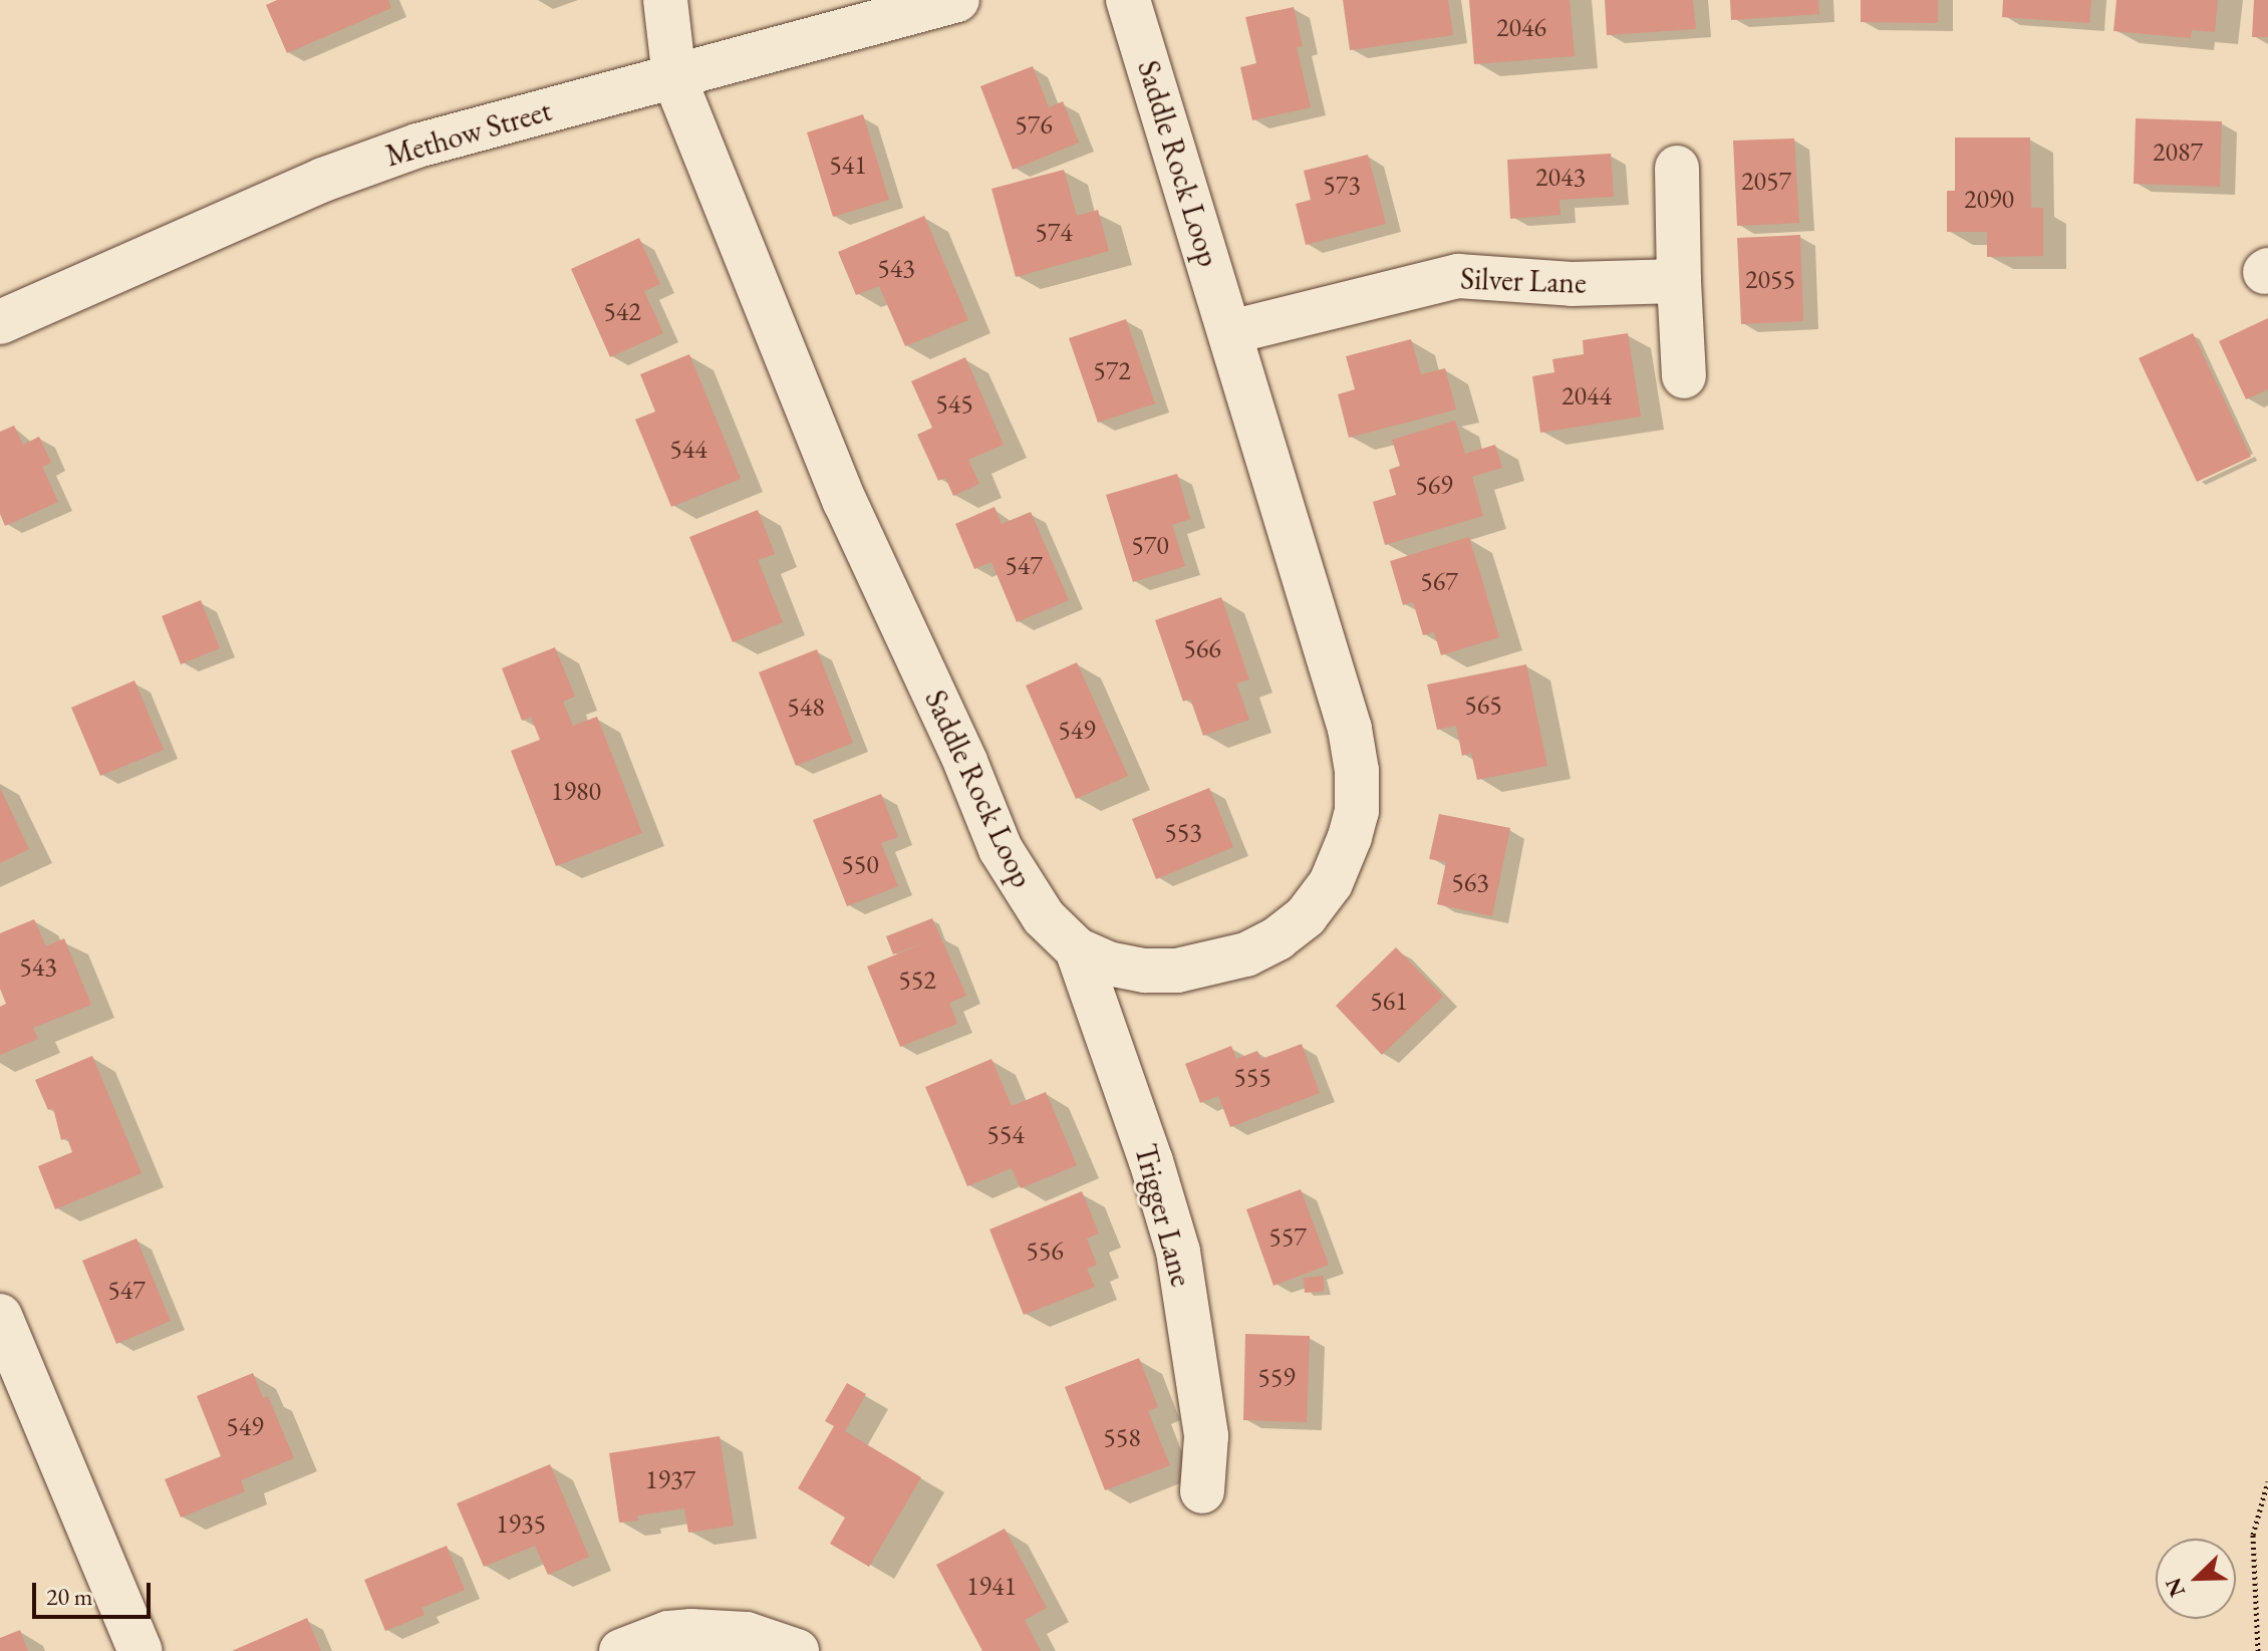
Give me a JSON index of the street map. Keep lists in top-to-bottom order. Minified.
{"streets":{"street":["Methow Street","Saddle Rock Loop","Silver Lane","Trigger Lane"]},"crossings":[["Methow Street","Saddle Rock Loop"],["Saddle Rock Loop","Silver Lane"],["Saddle Rock Loop","Trigger Lane"]],"house_numbers":["2046","576","2087","541","2043","2057","573","2090","574","543","2055","542","572","2044","545","544","569","570","547","567","566","565","548","549","1980","553","550","563","543","552","561","555","554","557","556","547","559","549","558","1937","1935","1941"],"scale_bar":"20 m","north":"bottom left"}
